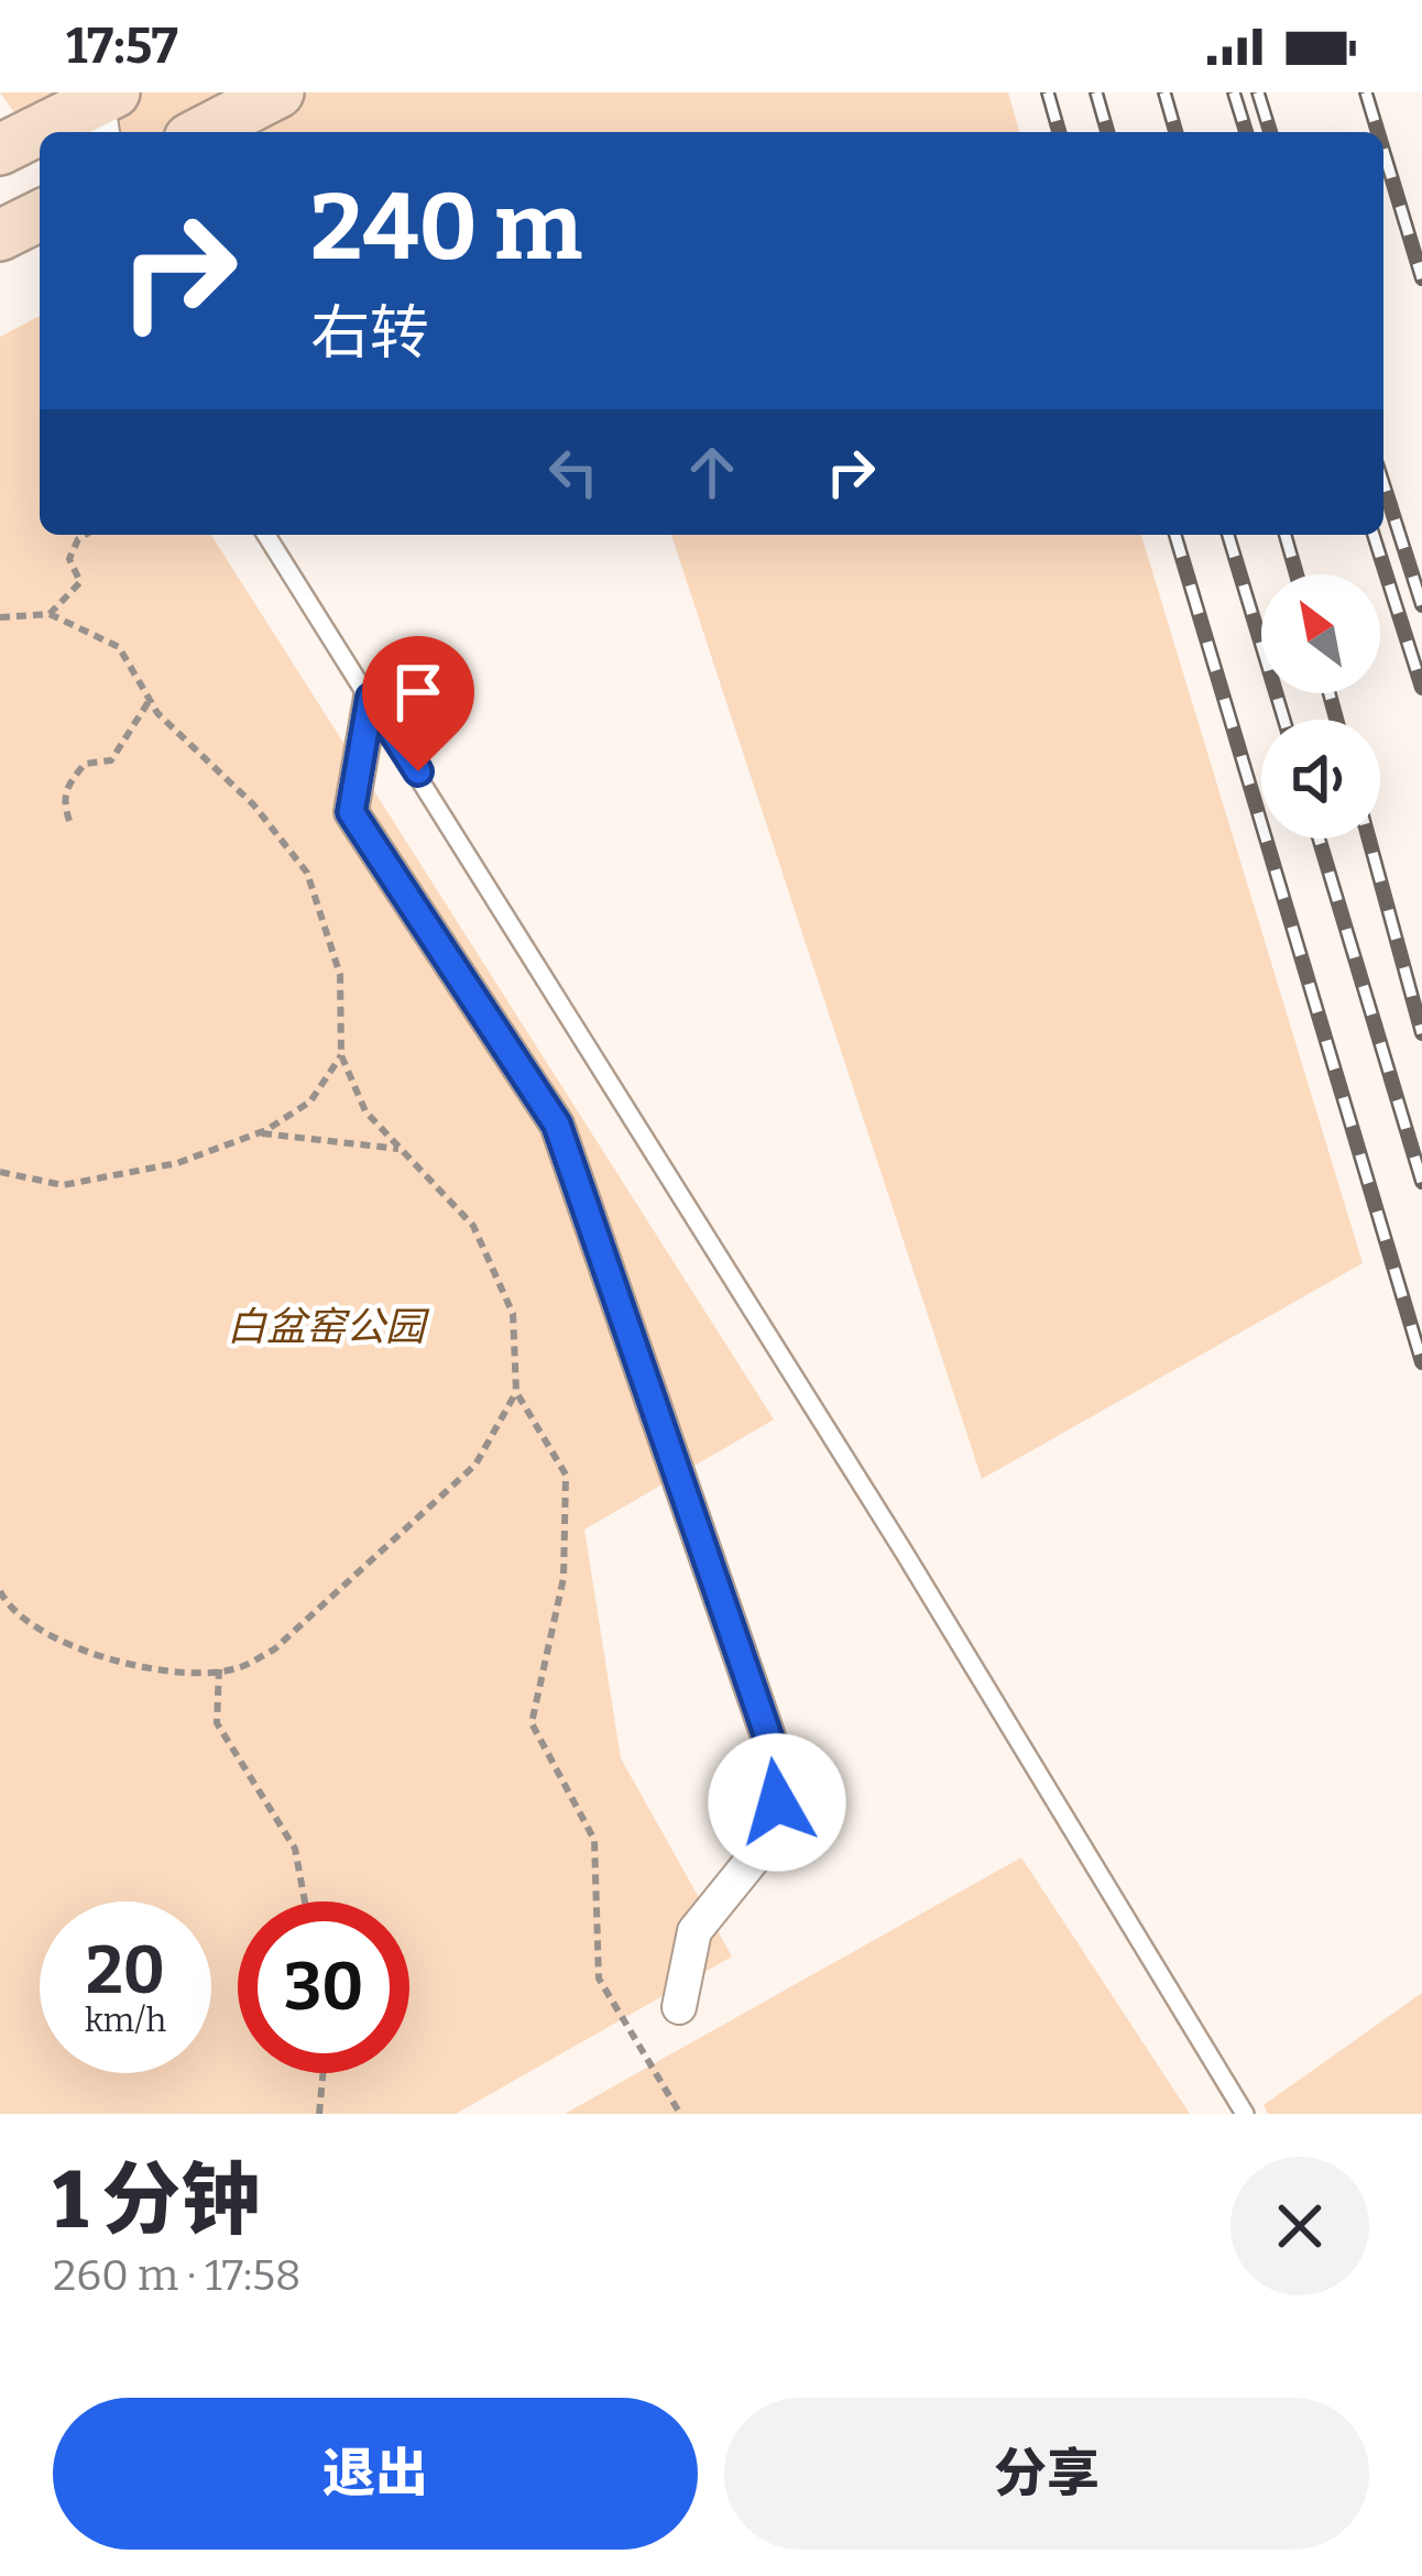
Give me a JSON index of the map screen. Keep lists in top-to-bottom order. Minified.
{"parks":["白盆窑公园"],"north":"top left","page":{"status":"17:57","turn":["240 m","右转"],"speed":"20 km/h","limit":"30","heading":["1 分钟","260 m · 17:58"],"buttons":["退出","分享"]}}
